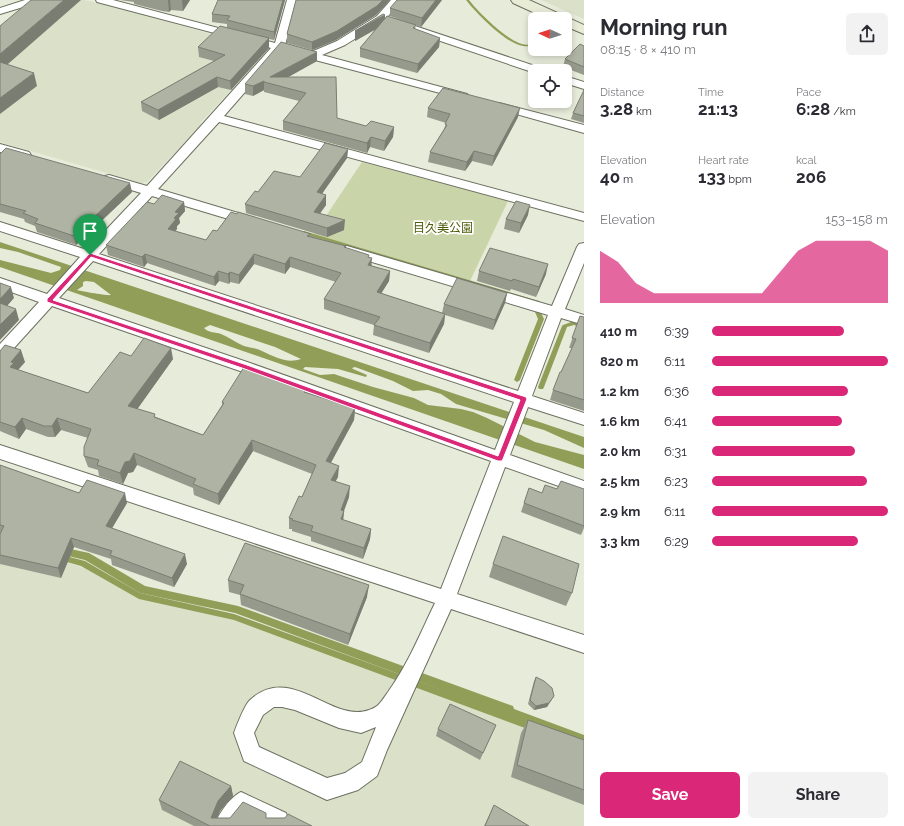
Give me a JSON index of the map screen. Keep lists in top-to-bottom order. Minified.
{"parks":["目久美公園"],"north":"left","page":{"heading":["Morning run","08:15 · 8 × 410 m"],"stats":[["Distance","3.28 km"],["Time","21:13"],["Pace","6:28 /km"],["Elevation","40 m"],["Heart rate","133 bpm"],["kcal","206"]],"chart":["Elevation","153–158 m"],"list":[{"name":"410 m","note":"6:39"},{"name":"820 m","note":"6:11"},{"name":"1.2 km","note":"6:36"},{"name":"1.6 km","note":"6:41"},{"name":"2.0 km","note":"6:31"},{"name":"2.5 km","note":"6:23"},{"name":"2.9 km","note":"6:11"},{"name":"3.3 km","note":"6:29"}],"buttons":["Save","Share"]}}
